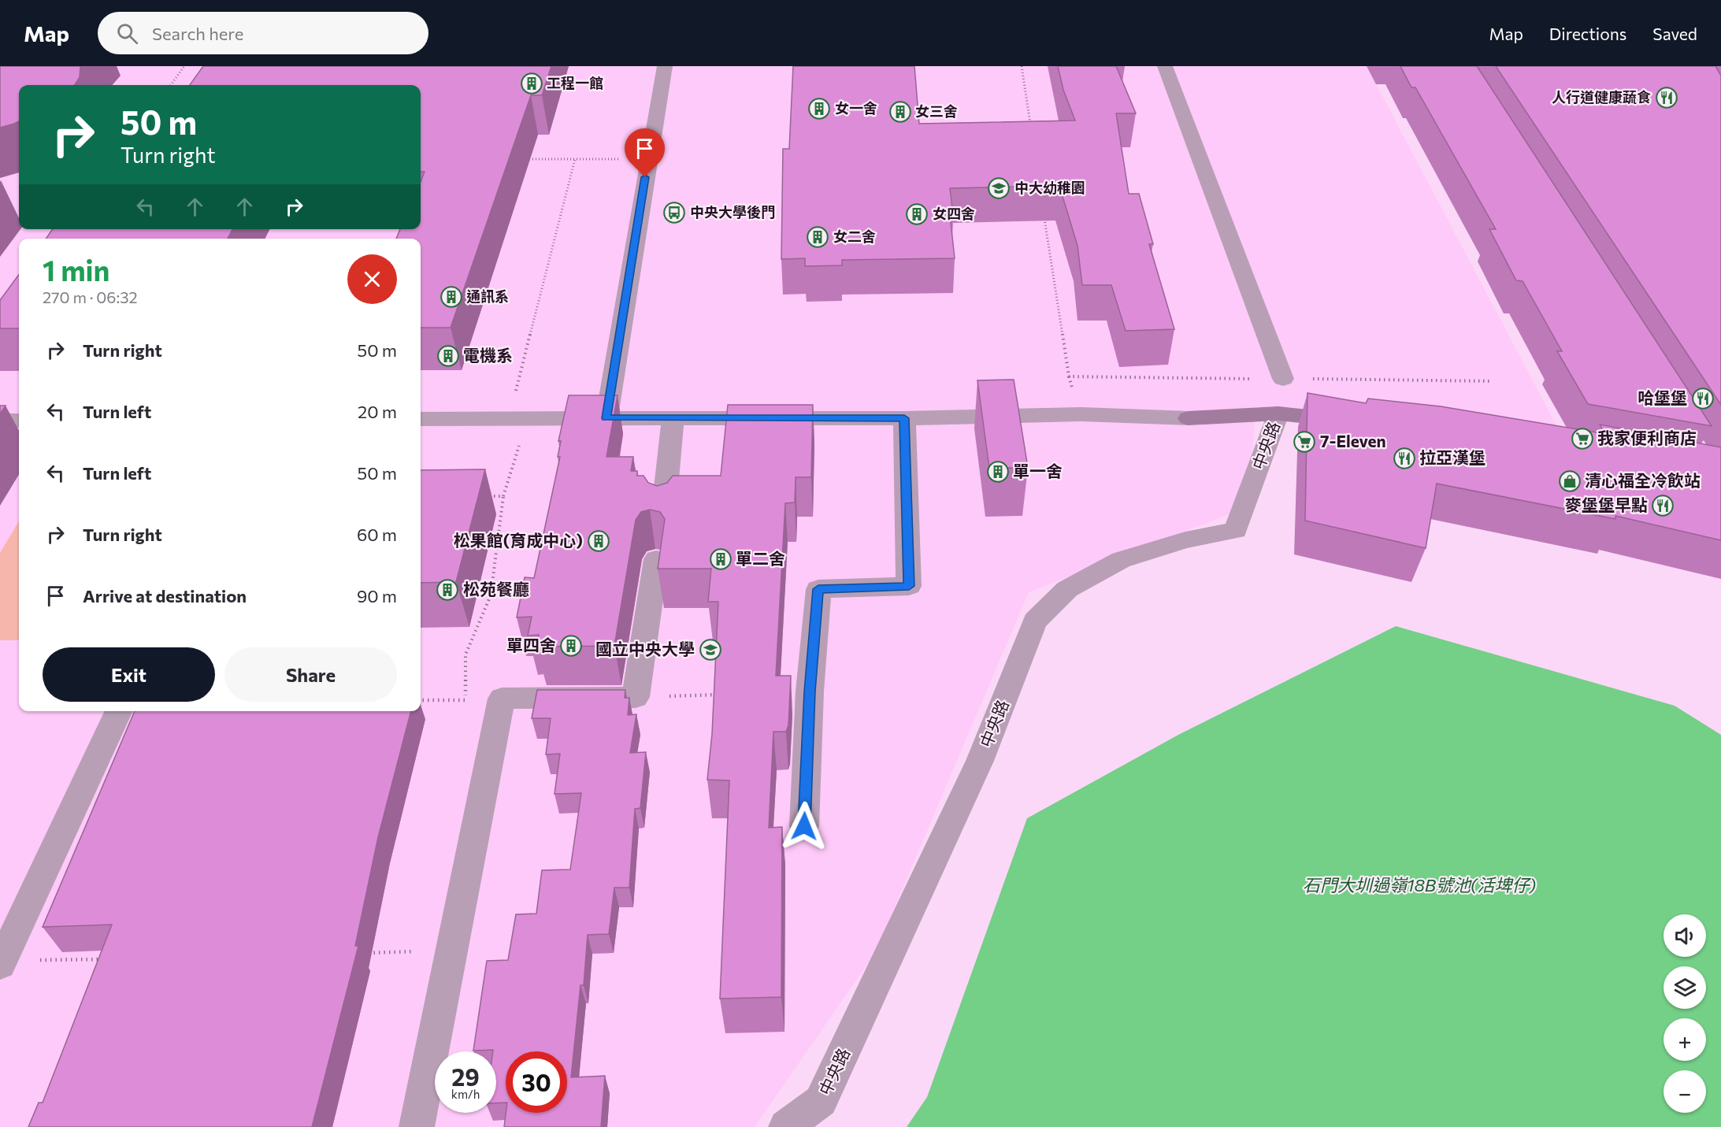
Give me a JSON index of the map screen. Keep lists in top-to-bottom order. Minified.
{"streets":{"street":["中央路"]},"water":["石門大圳過嶺18B號池(活埤仔)"],"places":{"building":["工程一館","女一舍","女三舍","女四舍","女二舍","通訊系","電機系","單一舍","松果館(育成中心)","單二舍","松苑餐廳","單四舍"],"restaurant":["人行道健康蔬食","哈堡堡","拉亞漢堡","麥堡堡早點"],"school or university":["中大幼稚園","國立中央大學"],"bus stop":["中央大學後門"],"supermarket":["我家便利商店","7-Eleven"],"shop":["清心福全冷飲站"]},"page":{"header":"Map","search":"Search here","nav":["Map","Directions","Saved"],"turn":["50 m","Turn right"],"heading":["1 min","270 m · 06:32"],"list":[{"name":"Turn right","value":"50 m"},{"name":"Turn left","value":"20 m"},{"name":"Turn left","value":"50 m"},{"name":"Turn right","value":"60 m"},{"name":"Arrive at destination","value":"90 m"}],"buttons":["Exit","Share"],"map_buttons":["+","−"],"speed":"29 km/h","limit":"30"}}
